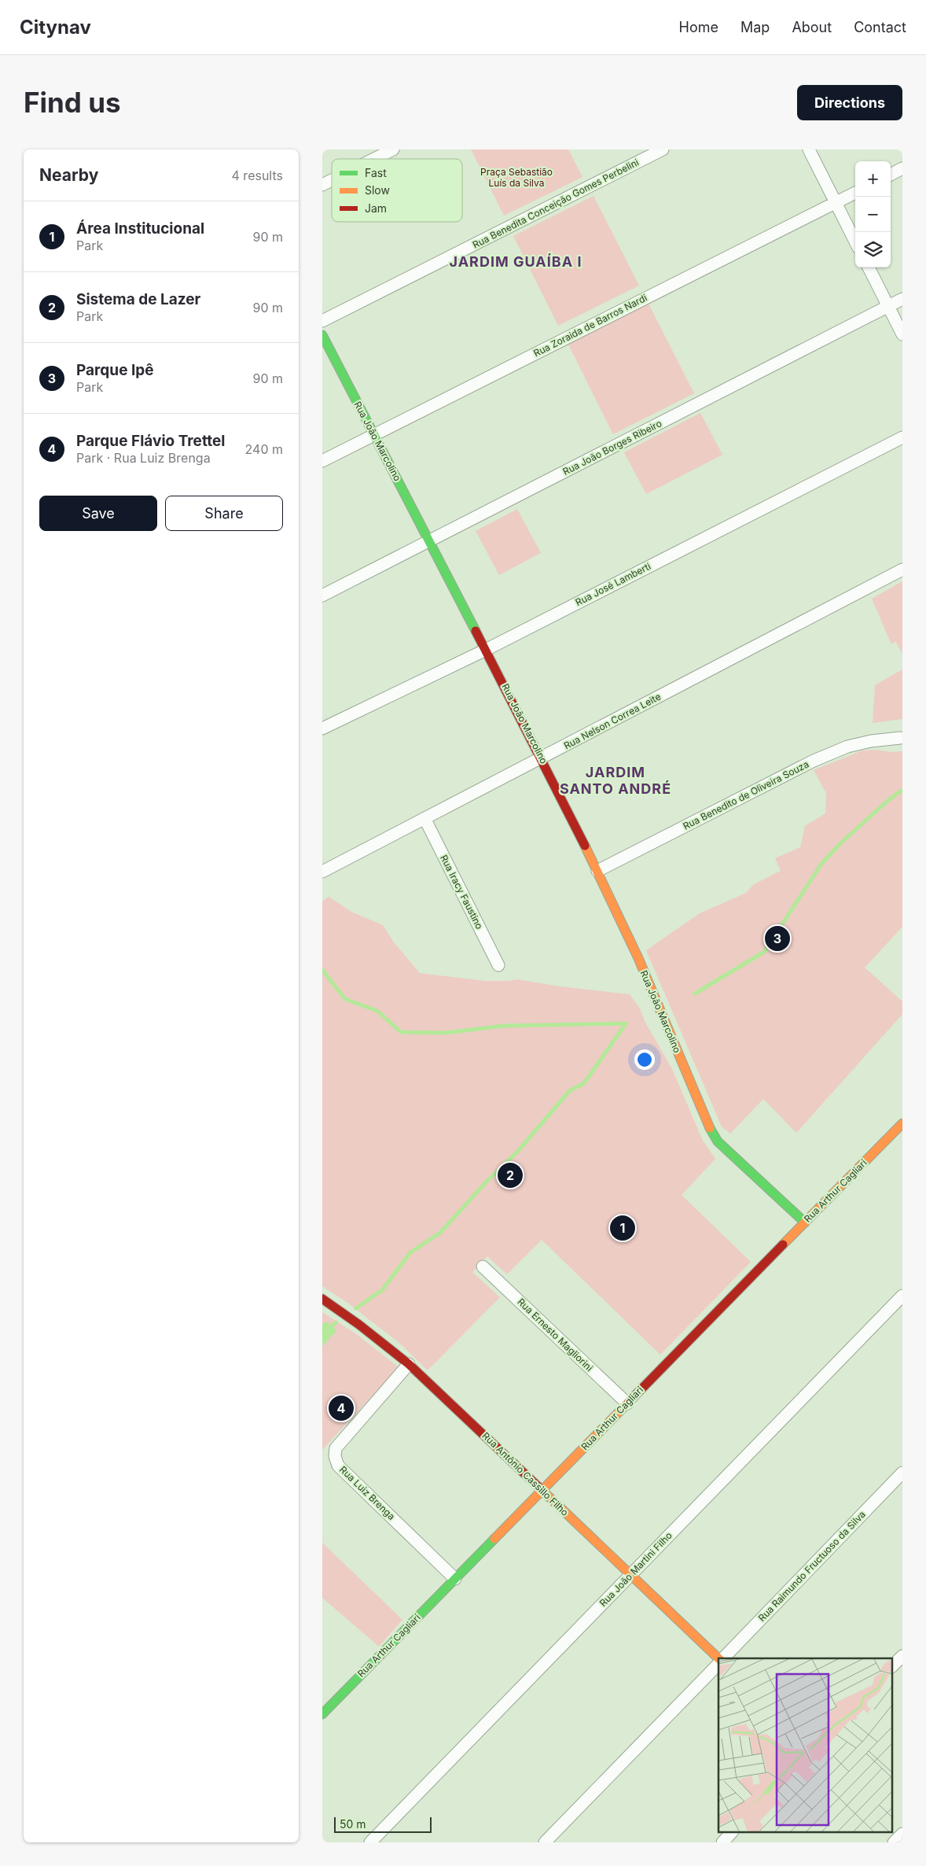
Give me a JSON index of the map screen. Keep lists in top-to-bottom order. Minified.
{"streets":{"street":["Rua Benedita Conceição Gomes Perbelini","Rua Zoraida de Barros Nardi","Rua João Marcolino","Rua João Borges Ribeiro","Rua José Lamberti","Rua Nelson Correa Leite","Rua Benedito de Oliveira Souza","Rua Iracy Faustino","Rua Arthur Cagliari","Rua Ernesto Magliorini","Rua Antônio Cassillo Filho","Rua Luiz Brenga","Rua Raimundo Fructuoso da Silva","Rua João Martini Filho"]},"crossings":[["Rua Zoraida de Barros Nardi","Rua João Marcolino"],["Rua João Marcolino","Rua João Borges Ribeiro"],["Rua João Marcolino","Rua José Lamberti"],["Rua João Marcolino","Rua Nelson Correa Leite"],["Rua João Marcolino","Rua Benedito de Oliveira Souza"],["Rua João Marcolino","Rua Arthur Cagliari"],["Rua Nelson Correa Leite","Rua Iracy Faustino"],["Rua Arthur Cagliari","Rua Ernesto Magliorini"],["Rua Arthur Cagliari","Rua Antônio Cassillo Filho"],["Rua Arthur Cagliari","Rua Luiz Brenga"],["Rua Antônio Cassillo Filho","Rua Luiz Brenga"],["Rua Antônio Cassillo Filho","Rua João Martini Filho"]],"districts":["JARDIM GUAÍBA I","JARDIM SANTO ANDRÉ"],"parks":["Praça Sebastião Luís da Silva"],"legend":["Fast","Slow","Jam"],"scale_bar":"50 m","page":{"header":"Citynav","nav":["Home","Map","About","Contact"],"buttons":["Directions",["Save","Share"]],"title":"Find us","heading":["Nearby","4 results"],"map_buttons":["+","−"],"list":[{"mark":"1","name":"Área Institucional","note":"Park","value":"90 m"},{"mark":"2","name":"Sistema de Lazer","note":"Park","value":"90 m"},{"mark":"3","name":"Parque Ipê","note":"Park","value":"90 m"},{"mark":"4","name":"Parque Flávio Trettel","note":"Park · Rua Luiz Brenga","value":"240 m"}],"pins":["3","2","1","4"],"scale":"50 m"}}
